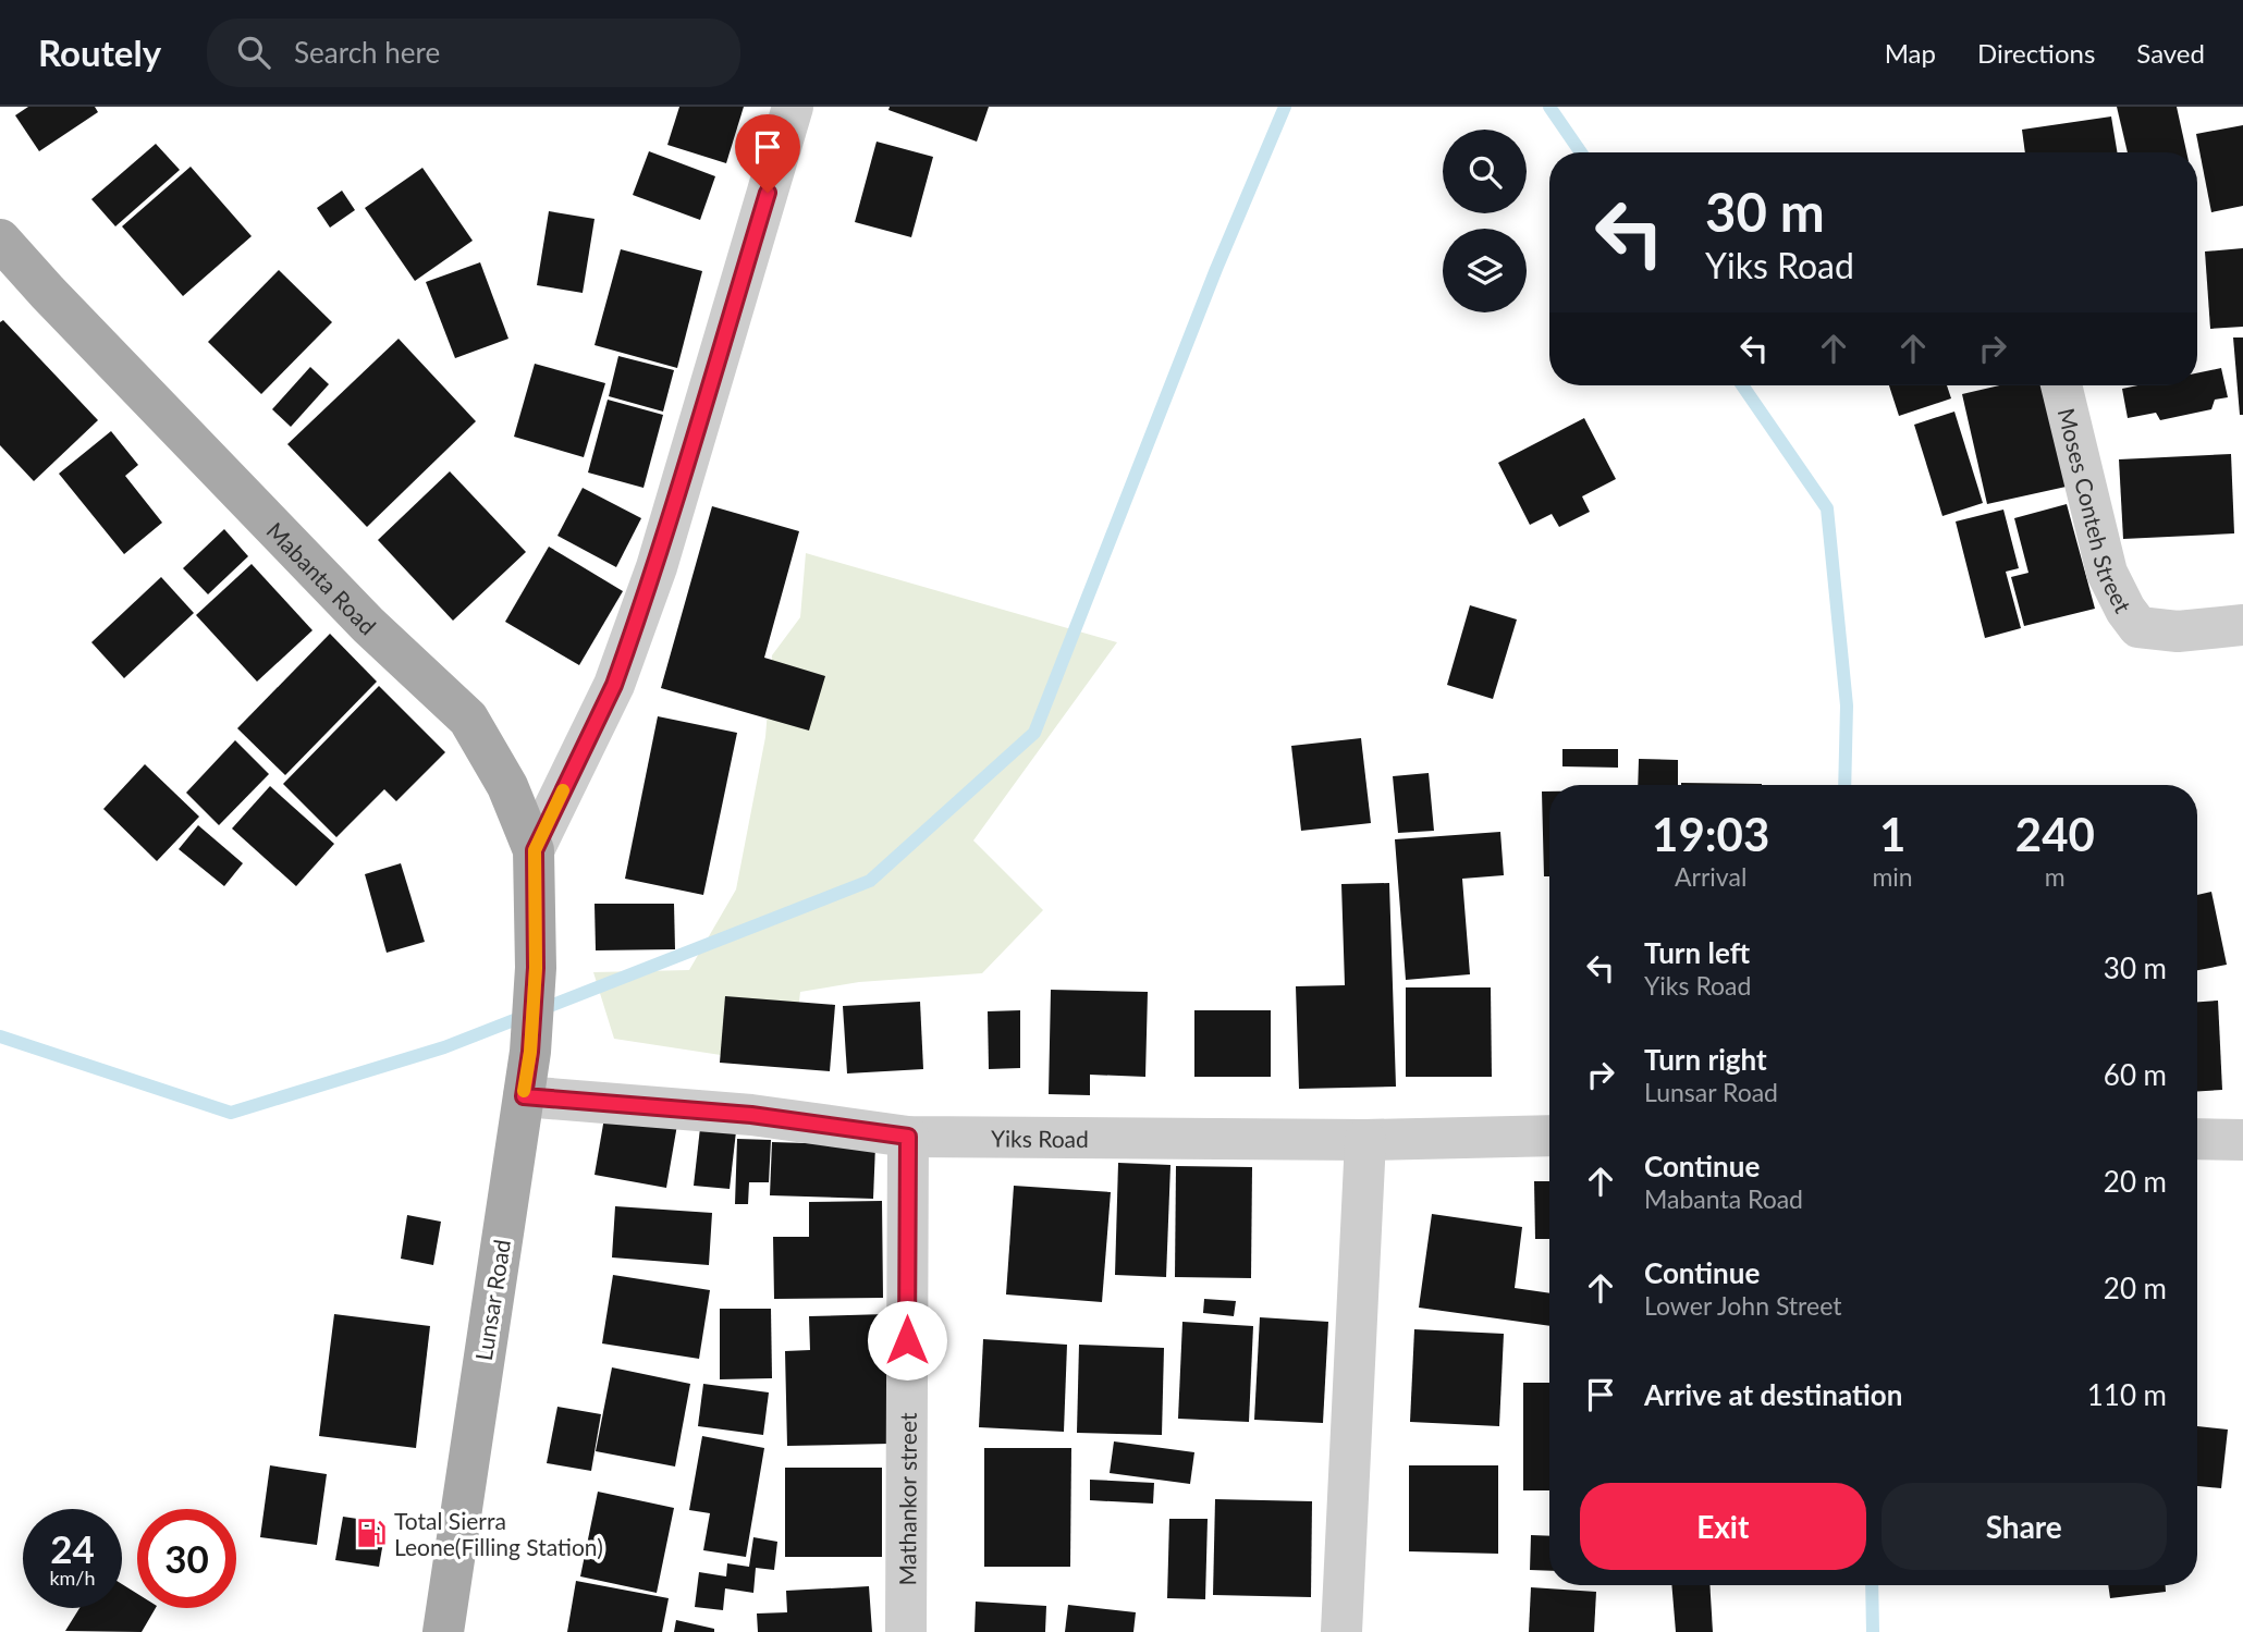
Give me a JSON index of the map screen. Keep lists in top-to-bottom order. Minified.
{"streets":{"main road":["Mabanta Road","Lunsar Road"],"street":["Moses Conteh Street","Yiks Road","Mathankor street"]},"crossings":[["Mabanta Road","Lunsar Road"],["Yiks Road","Lunsar Road"],["Yiks Road","Mathankor street"]],"places":{"fuel station":["Total Sierra Leone(Filling Station)"]},"page":{"header":"Routely","search":"Search here","nav":["Map","Directions","Saved"],"turn":["30 m","Yiks Road"],"eta":["19:03","Arrival","1","min","240","m"],"list":[{"name":"Turn left","note":"Yiks Road","value":"30 m"},{"name":"Turn right","note":"Lunsar Road","value":"60 m"},{"name":"Continue","note":"Mabanta Road","value":"20 m"},{"name":"Continue","note":"Lower John Street","value":"20 m"},{"name":"Arrive at destination","value":"110 m"}],"buttons":["Exit","Share"],"speed":"24 km/h","limit":"30"}}
